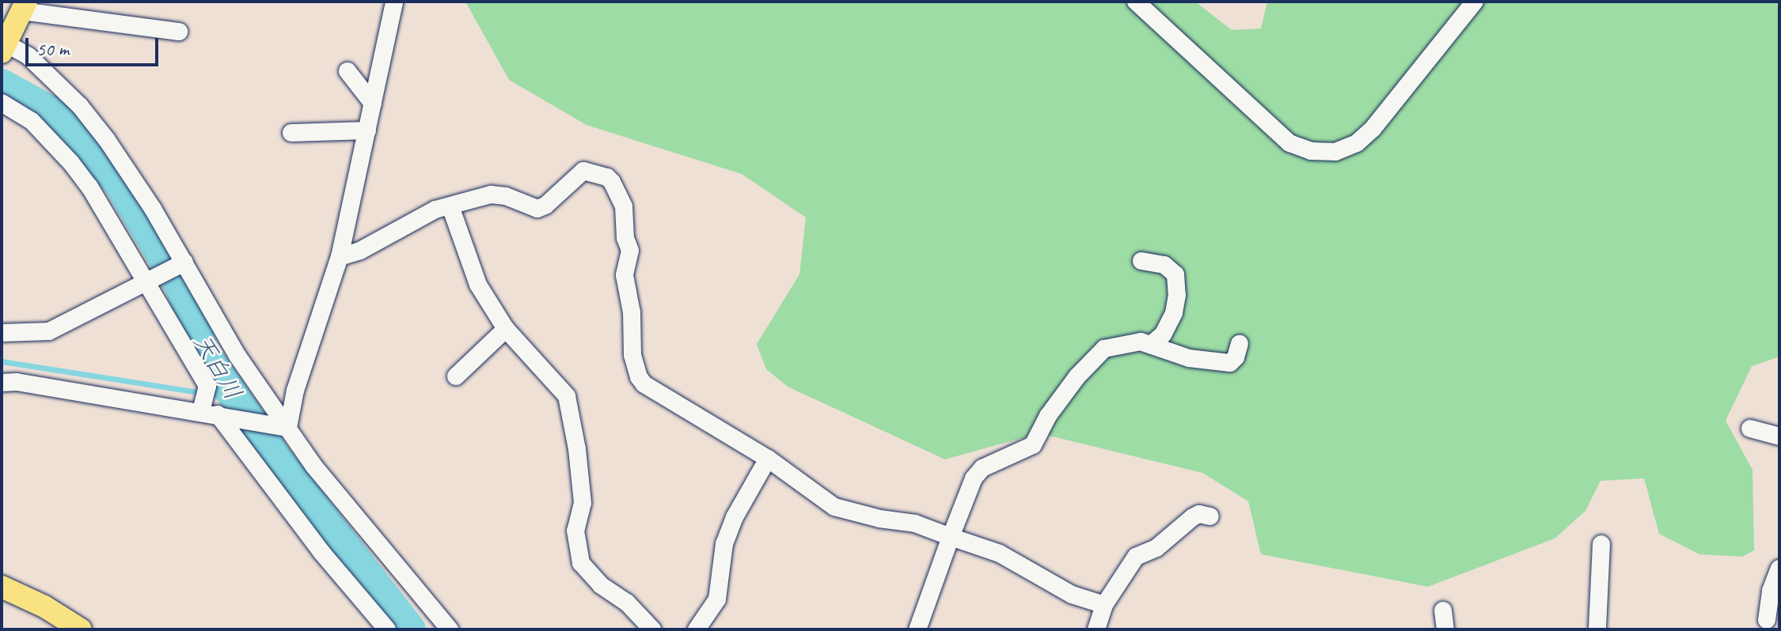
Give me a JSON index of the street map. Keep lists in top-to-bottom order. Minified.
{"water":["天白川"],"scale_bar":"50 m"}
